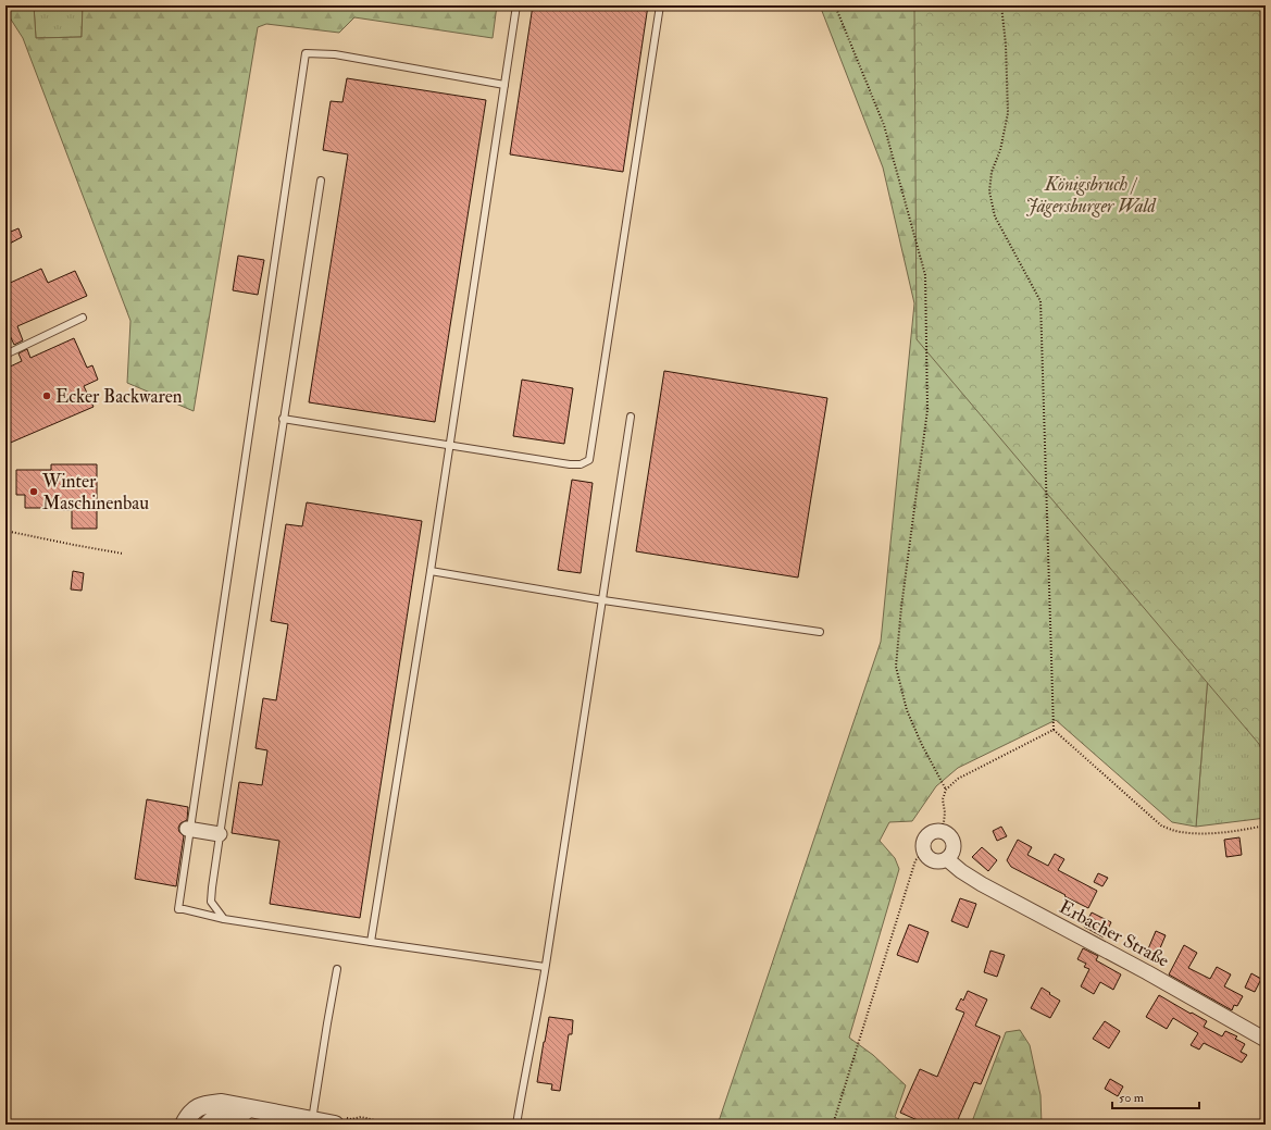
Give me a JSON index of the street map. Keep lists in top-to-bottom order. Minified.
{"streets":{"street":["Erbacher Straße"]},"parks":["Königsbruch / Jägersburger Wald"],"places":["Ecker Backwaren","Winter Maschinenbau"],"scale_bar":"50 m"}
